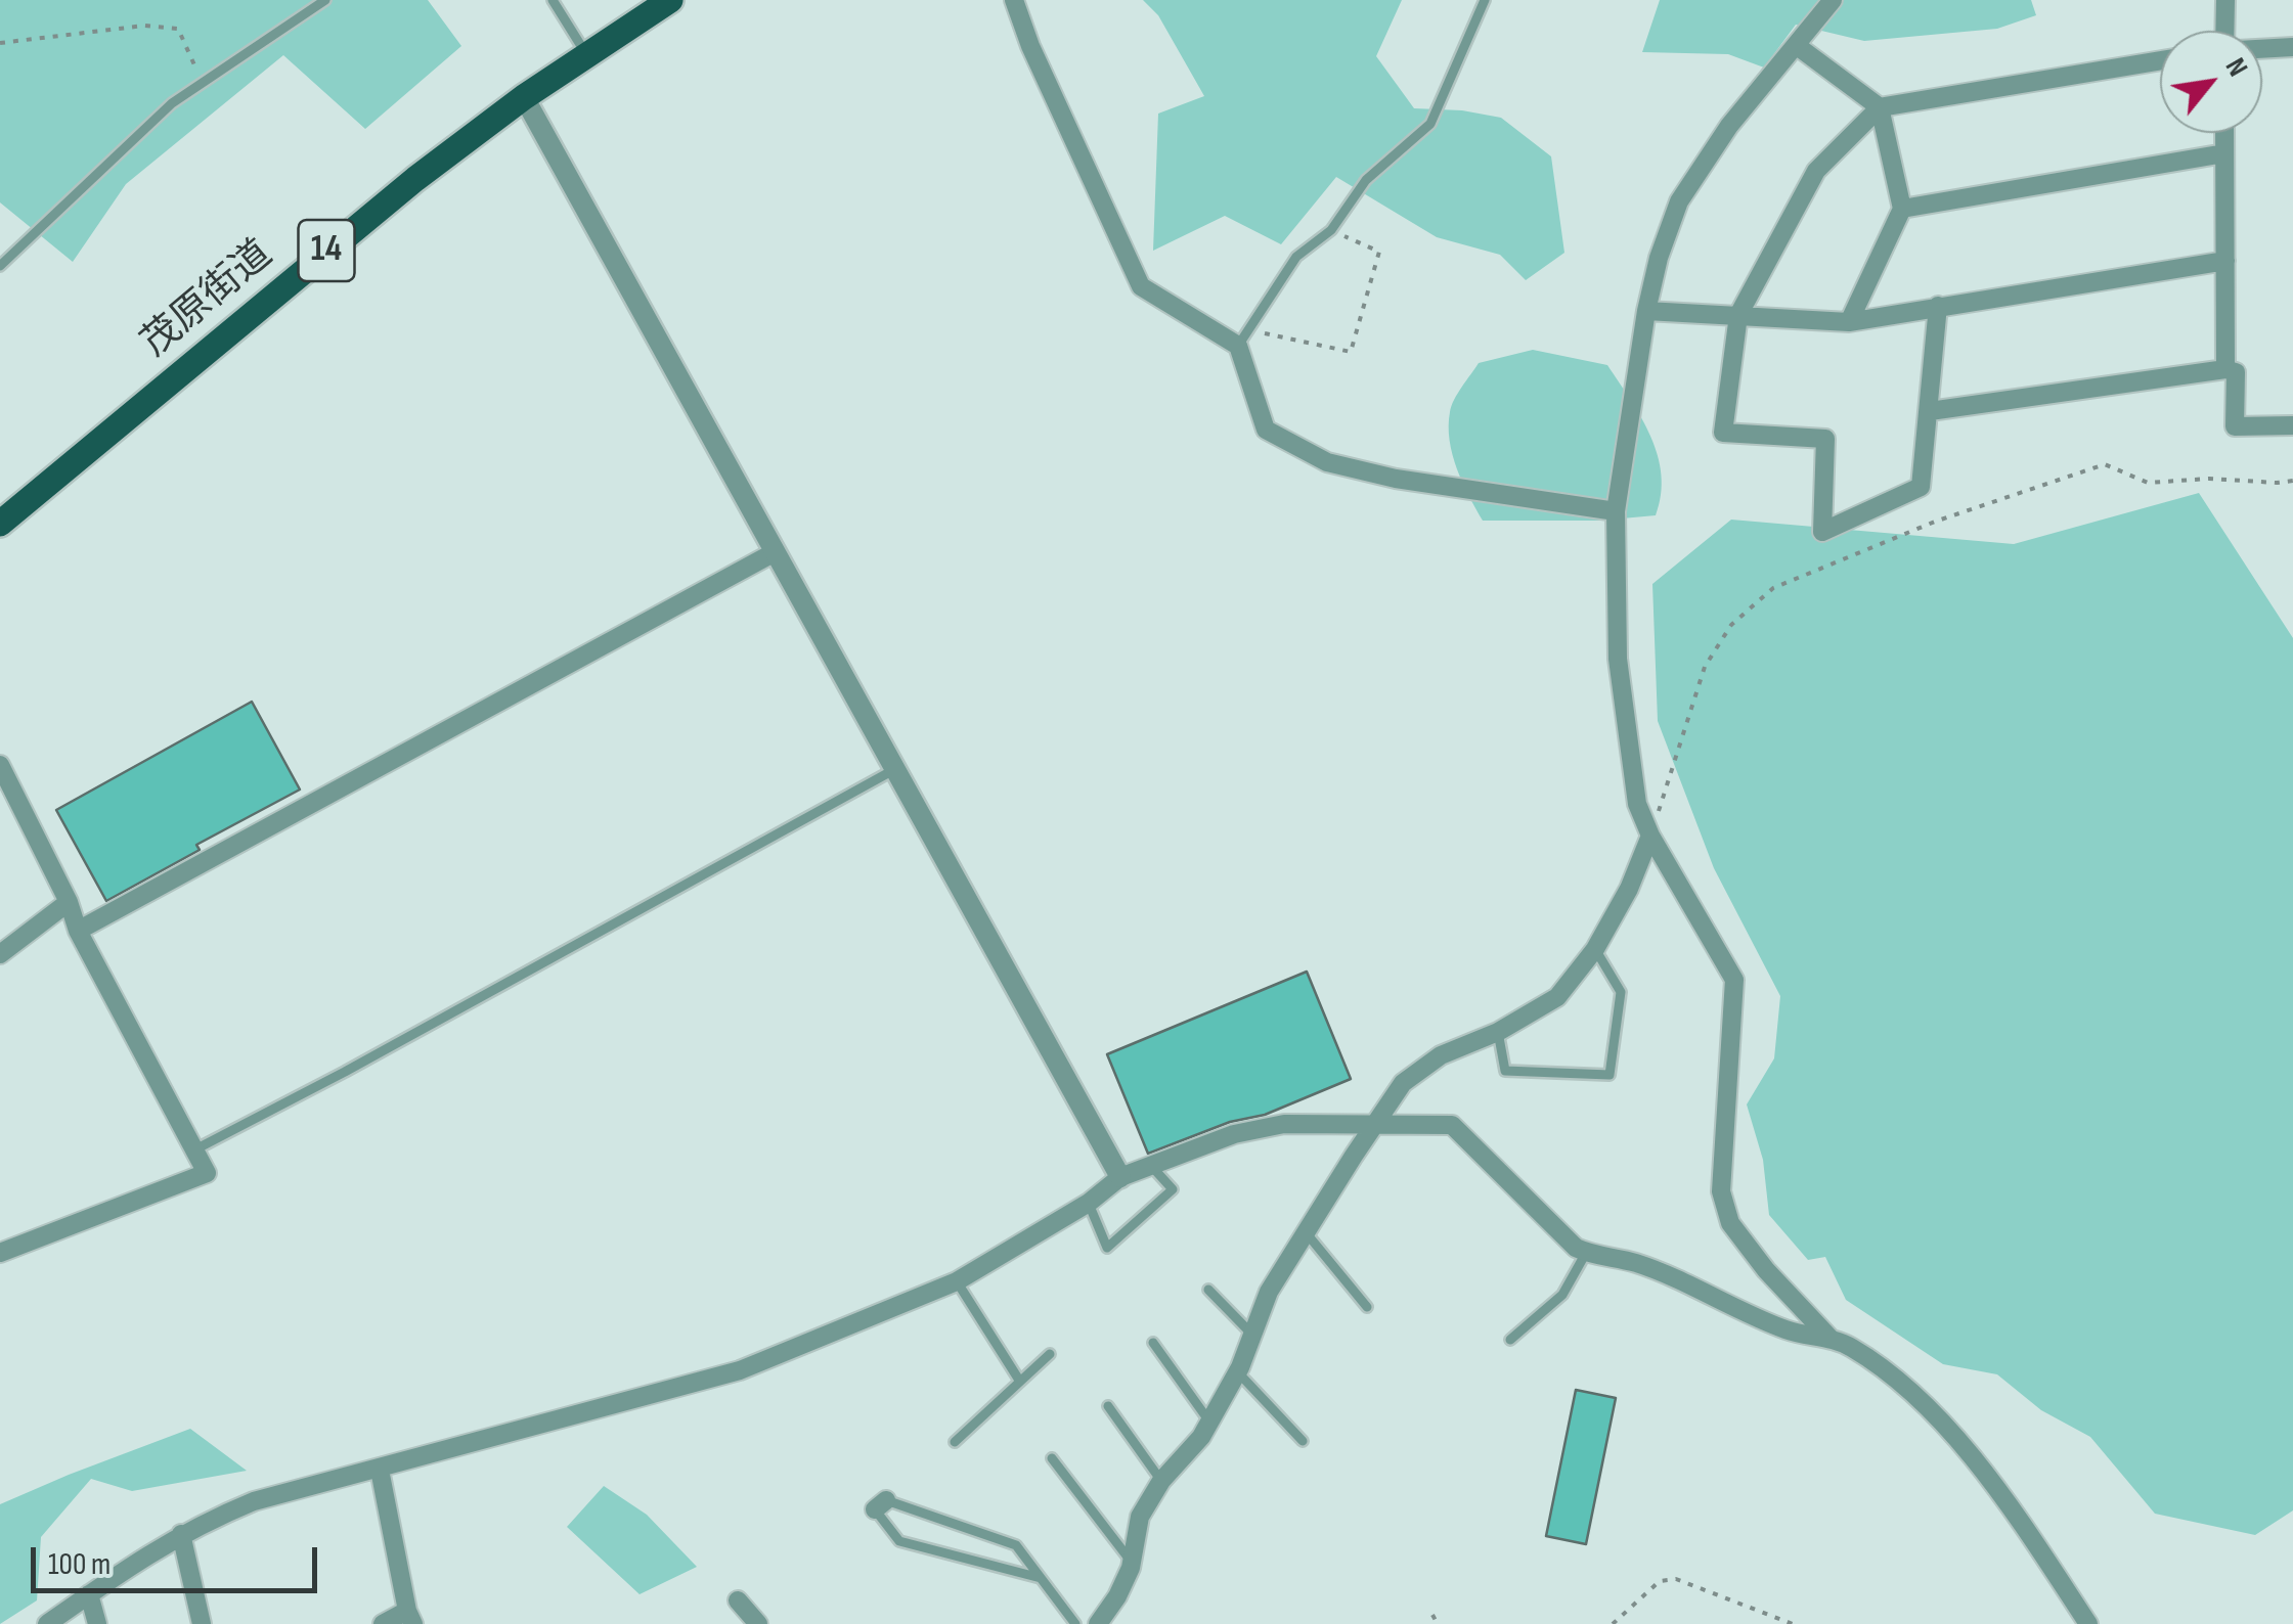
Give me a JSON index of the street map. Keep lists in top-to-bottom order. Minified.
{"streets":{"main road":["14","茂原街道"]},"scale_bar":"100 m","north":"top right"}
